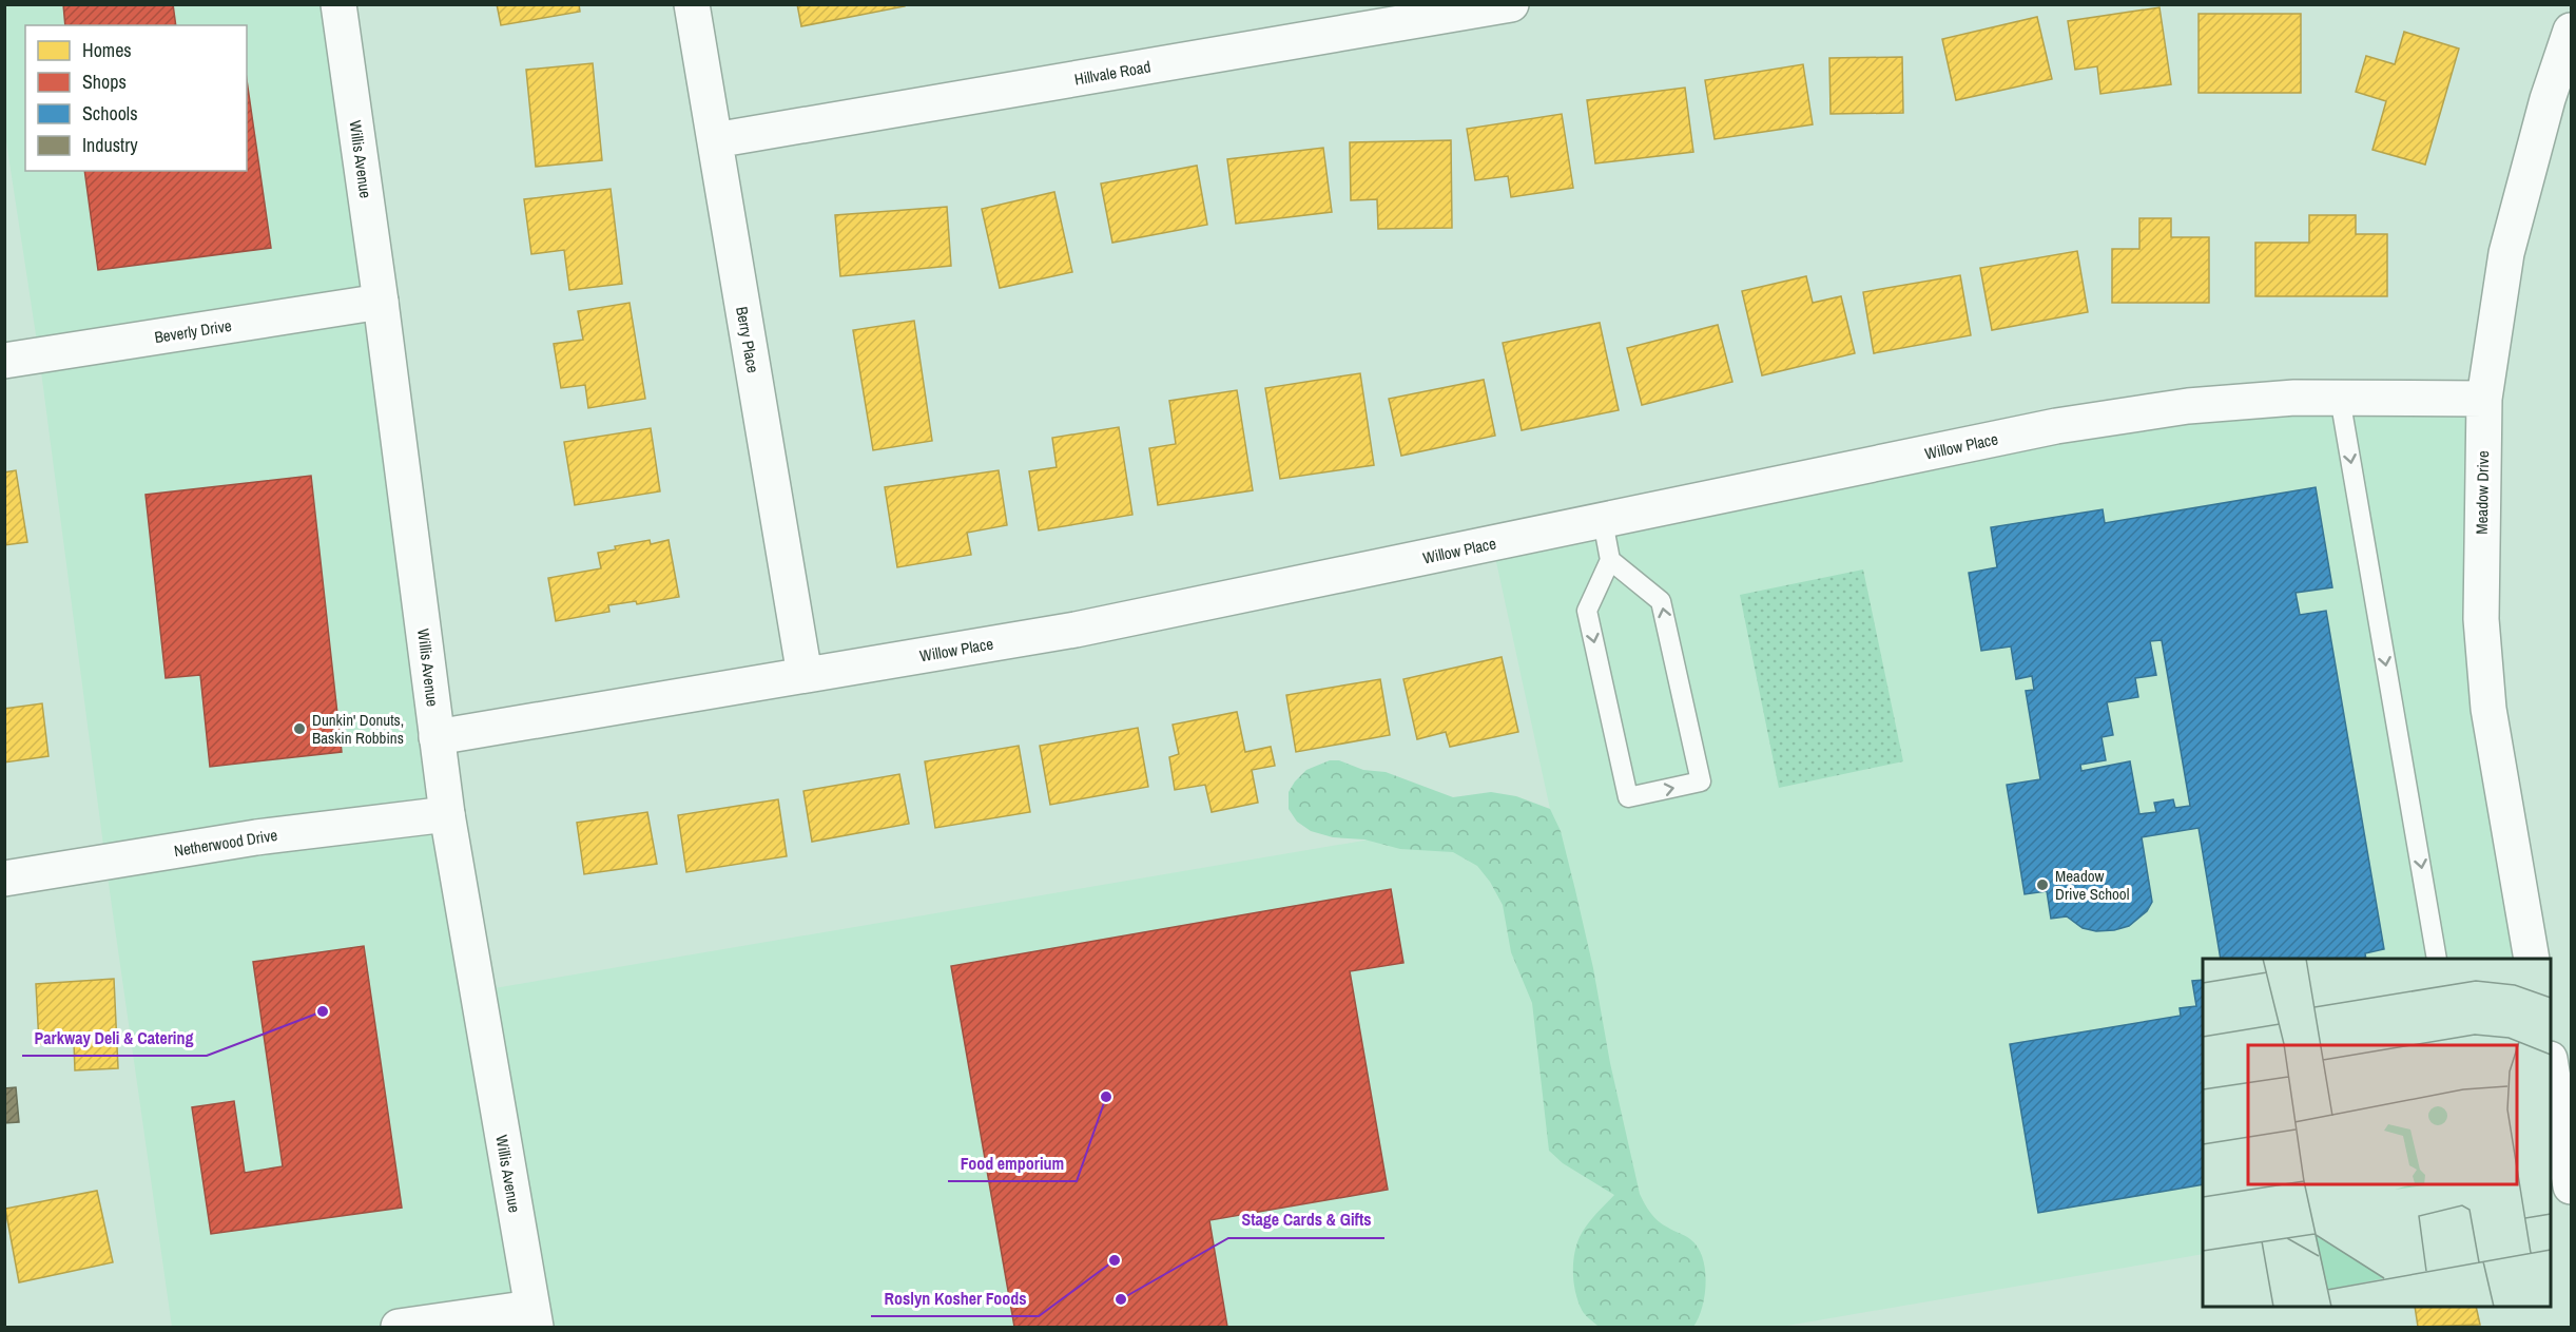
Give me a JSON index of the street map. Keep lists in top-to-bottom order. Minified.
{"streets":{"street":["Hillvale Road","Willis Avenue","Beverly Drive","Berry Place","Willow Place","Meadow Drive","Netherwood Drive"]},"crossings":[["Hillvale Road","Berry Place"],["Willis Avenue","Beverly Drive"],["Willis Avenue","Willow Place"],["Willis Avenue","Netherwood Drive"],["Berry Place","Willow Place"],["Willow Place","Meadow Drive"]],"places":["Dunkin' Donuts, Baskin Robbins","Meadow Drive School","Parkway Deli & Catering","Food emporium","Roslyn Kosher Foods","Stage Cards & Gifts"],"legend":["Homes","Shops","Schools","Industry"]}
